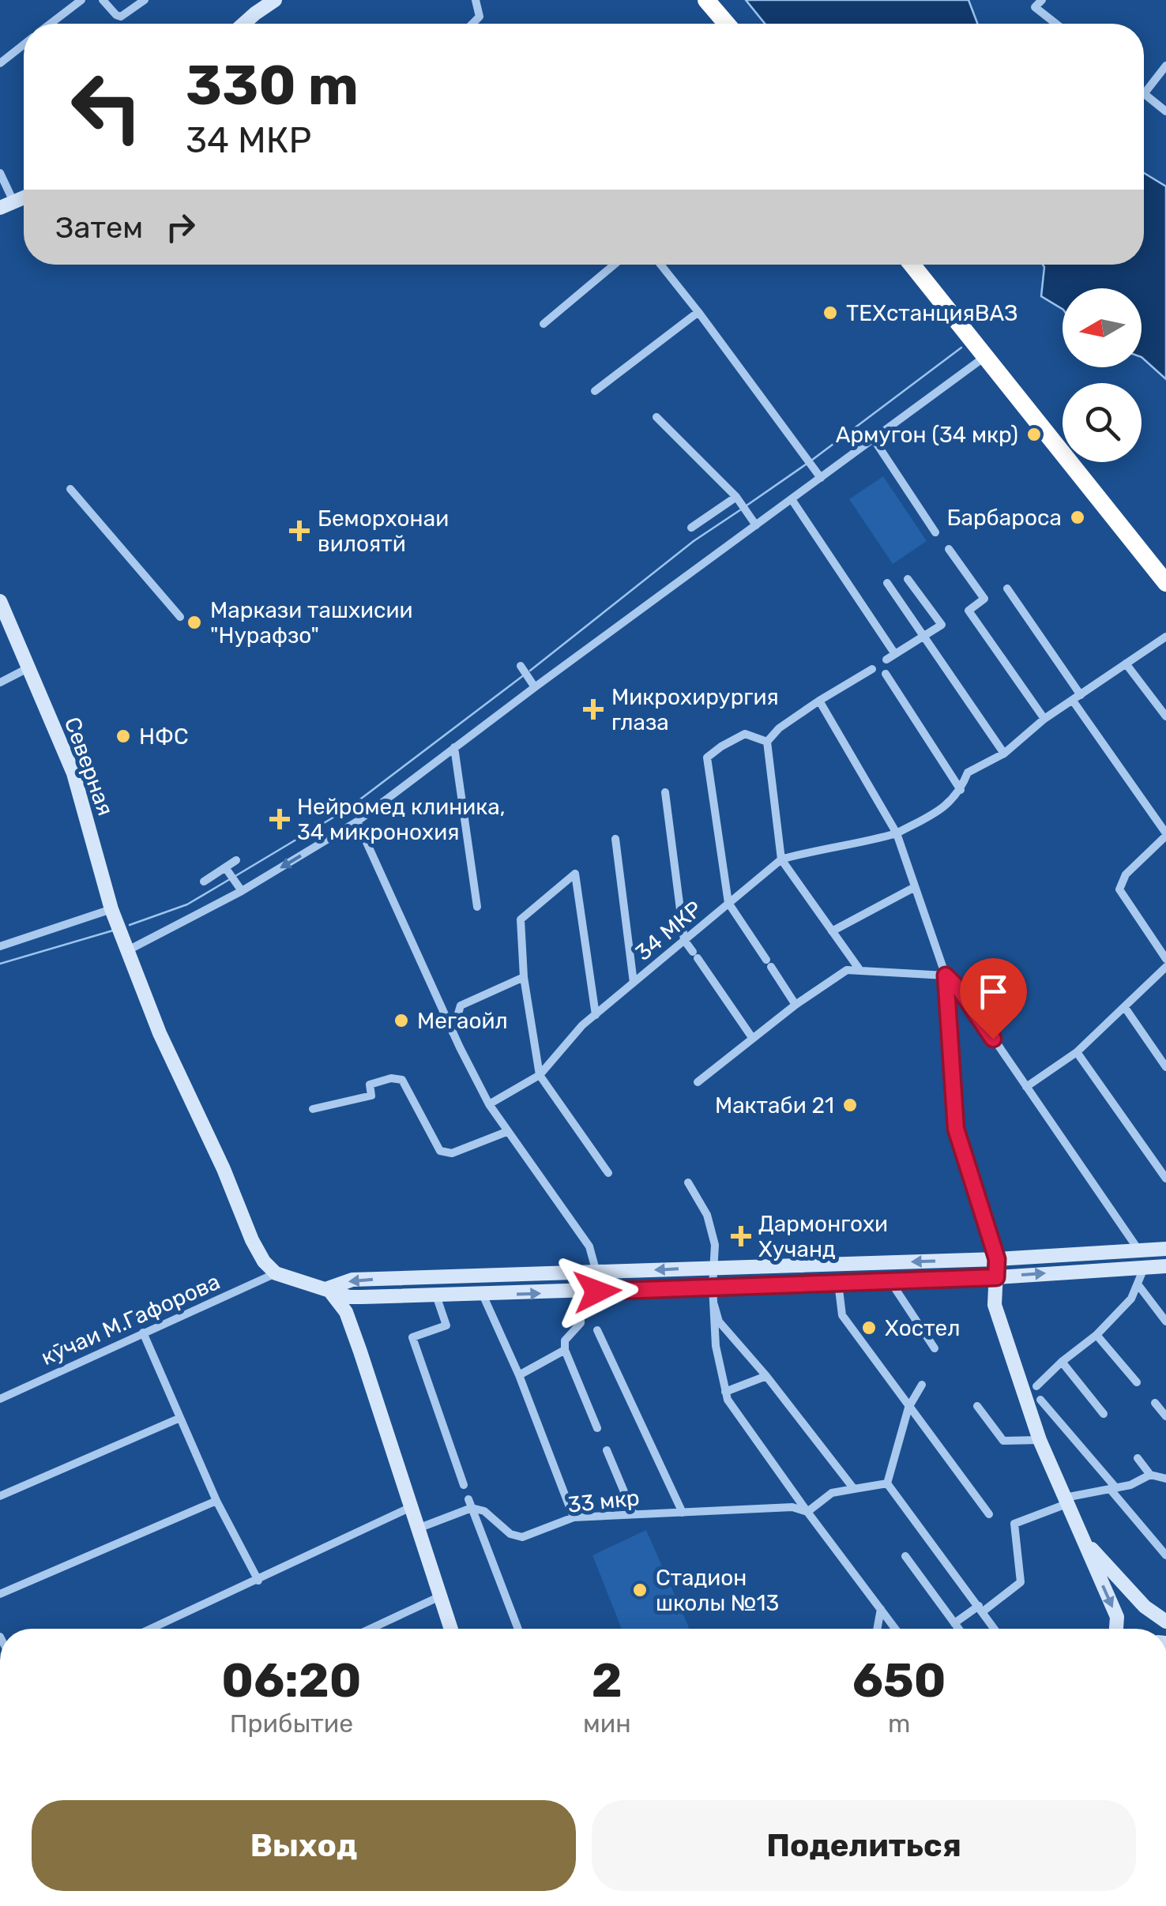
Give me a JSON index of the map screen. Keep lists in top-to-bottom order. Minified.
{"streets":{"main road":["Северная"],"street":["34 МКР","кӯчаи М.Гафорова","33 мкр"]},"crossings":[["Северная","кӯчаи М.Гафорова"]],"places":{"other":["ТЕХстанцияВАЗ","Армугон (34 мкр)","Барбароса","Маркази ташхисии \"Нурафзо\"","НФС","Мегаойл","Мактаби 21","Хостел","Стадион школы №13"],"health":["Беморхонаи вилоятй","Микрохирургия глаза","Нейромед клиника, 34 микронохия","Дармонгохи Хучанд"]},"north":"left","page":{"turn":["330 m","34 МКР"],"then":"Затем","eta":["06:20","Прибытие","2","мин","650","m"],"buttons":["Выход","Поделиться"]}}
